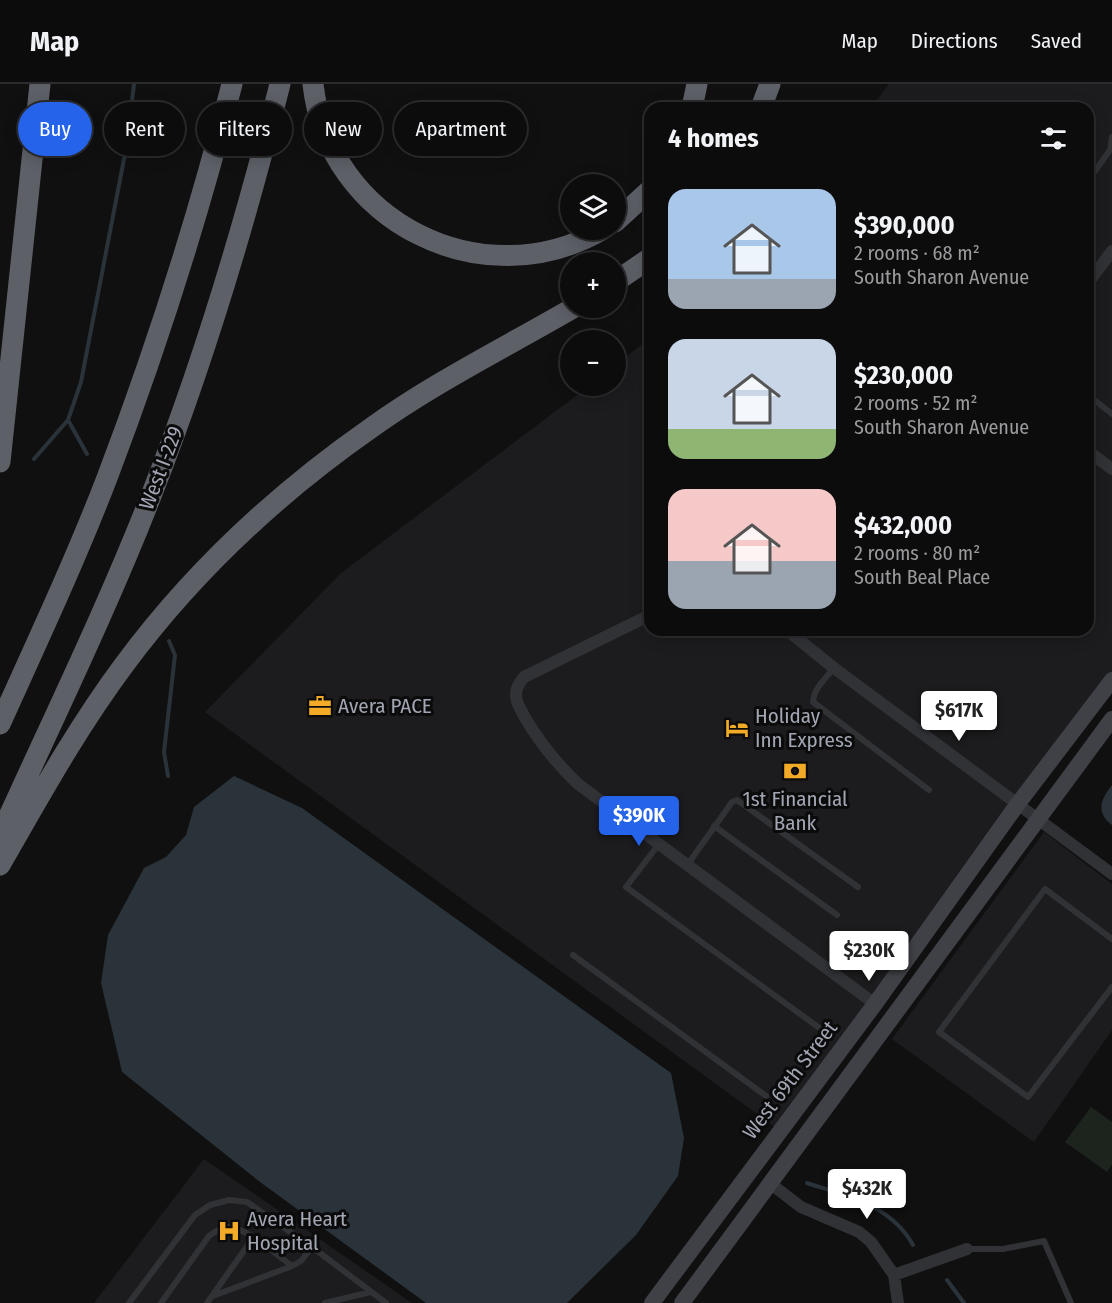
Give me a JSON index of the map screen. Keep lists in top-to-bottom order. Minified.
{"streets":{"highway":["West I-229"],"street":["West 69th Street"]},"places":{"office":["Avera PACE"],"hotel":["Holiday Inn Express"],"bank":["1st Financial Bank"],"hospital":["Avera Heart Hospital"]},"page":{"header":"Map","nav":["Map","Directions","Saved"],"chip":["Buy","Rent","Filters","New","Apartment"],"heading":"4 homes","map_buttons":["+","−"],"list":[{"name":"$390,000","note":"2 rooms · 68 m² · South Sharon Avenue"},{"name":"$230,000","note":"2 rooms · 52 m² · South Sharon Avenue"},{"name":"$432,000","note":"2 rooms · 80 m² · South Beal Place"}],"price":["$617K","$390K","$230K","$432K"]}}
